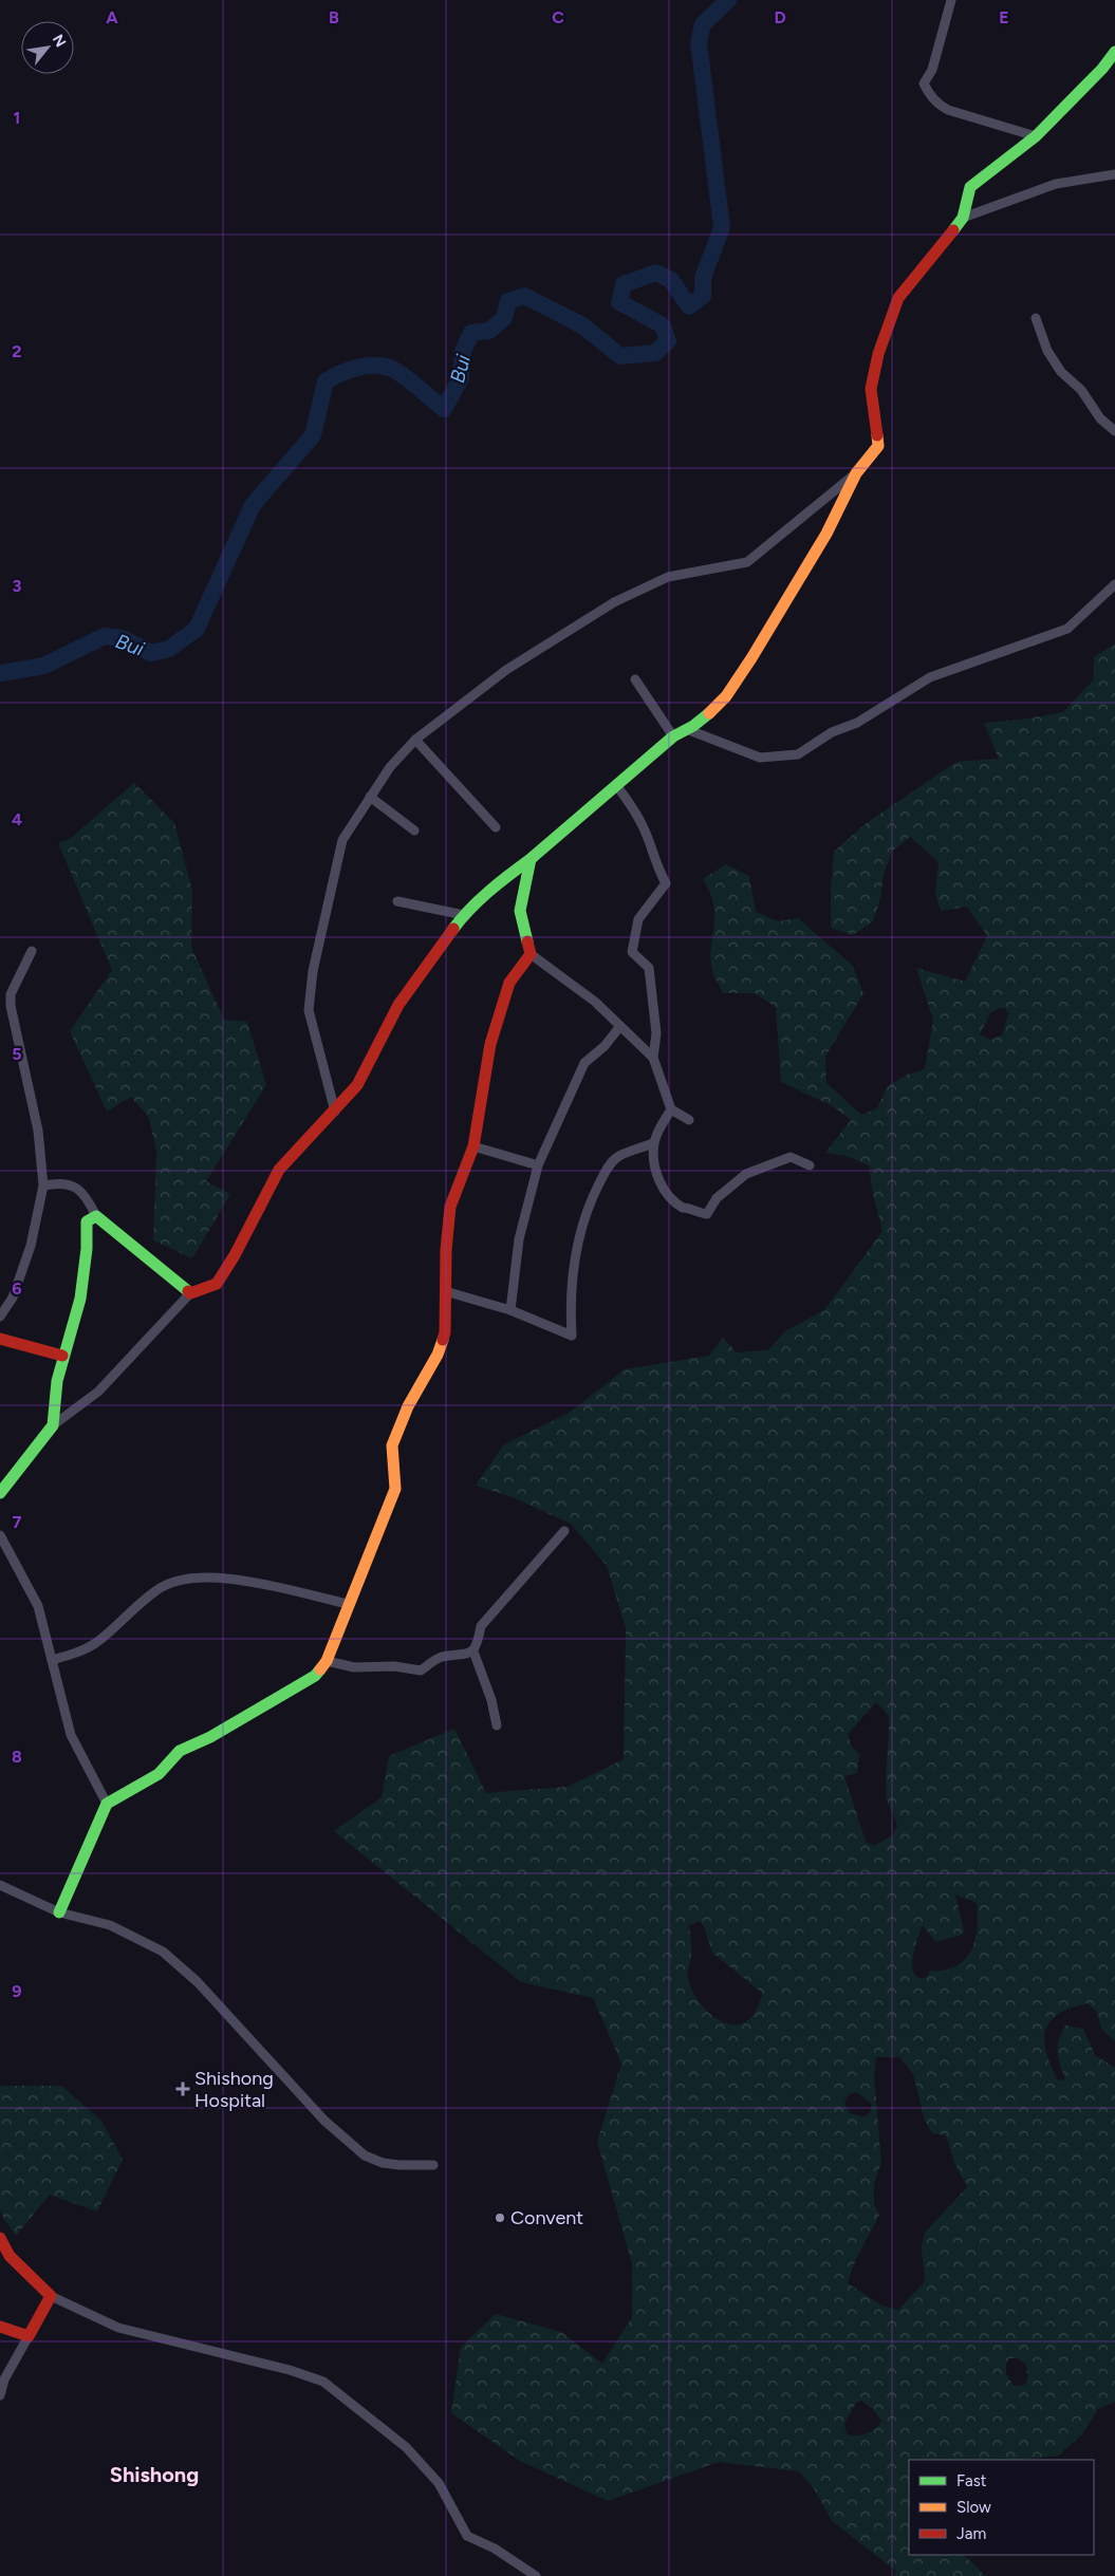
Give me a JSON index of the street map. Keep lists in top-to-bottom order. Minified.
{"districts":["Shishong"],"water":["Bui"],"places":{"health":["Shishong Hospital"],"other":["Convent"]},"legend":["Fast","Slow","Jam"],"north":"top right","grid":{"columns":["A","B","C","D","E"],"rows":["1","2","3","4","5","6","7","8","9"]}}
